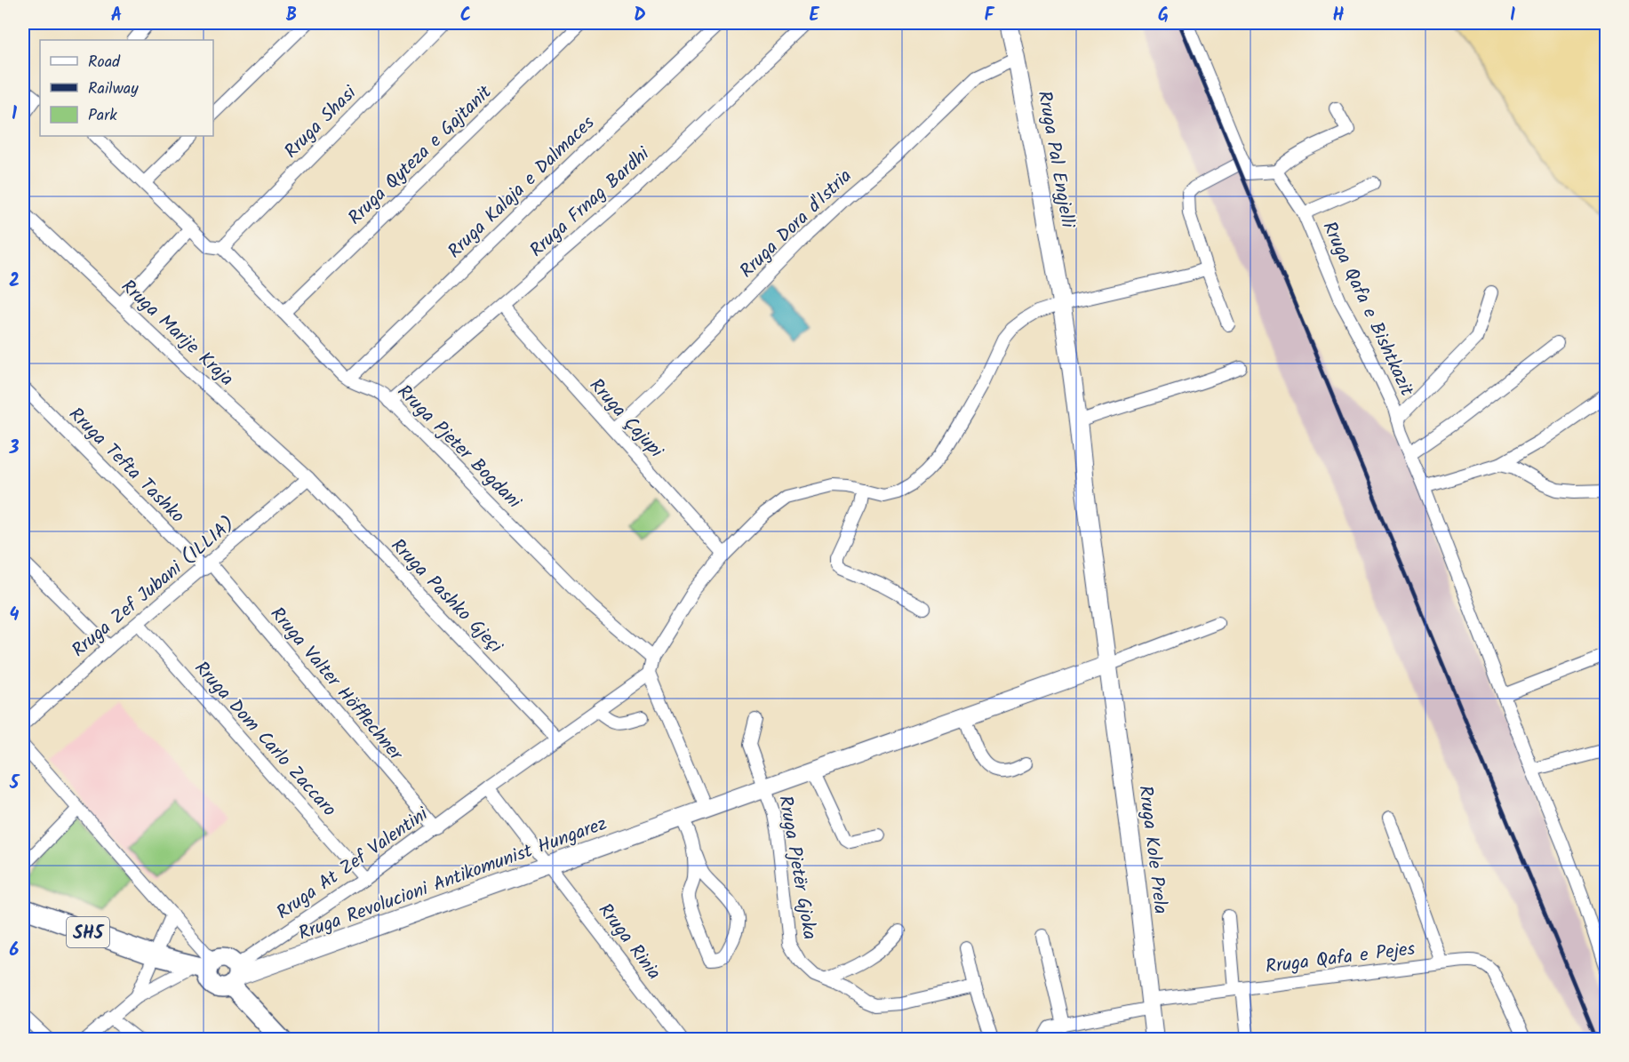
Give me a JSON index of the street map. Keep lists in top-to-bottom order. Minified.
{"streets":{"main road":["Rruga Pal Engjelli","Rruga Kole Prela","Rruga Revolucioni Antikomunist Hungarez","SH5"],"street":["Rruga Shasi","Rruga Qyteza e Gajtanit","Rruga Kalaja e Dalmaces","Rruga Frnag Bardhi","Rruga Dora d'Istria","Rruga Qafa e Bishtkazit","Rruga Marije Kraja","Rruga Çajupi","Rruga Pjeter Bogdani","Rruga Tefta Tashko","Rruga Zef Jubani (ILLIA)","Rruga Pashko Gjeçi","Rruga Valter Höfflechner","Rruga Dom Carlo Zaccaro","Rruga At Zef Valentini","Rruga Pjetër Gjoka","Rruga Rinia","Rruga Qafa e Pejes"]},"crossings":[["Rruga Shasi","Rruga Pjeter Bogdani"],["Rruga Qyteza e Gajtanit","Rruga Pjeter Bogdani"],["Rruga Pal Engjelli","Rruga Dora d'Istria"],["Rruga Pal Engjelli","Rruga Kole Prela"],["Rruga Pal Engjelli","Rruga Revolucioni Antikomunist Hungarez"],["Rruga Kalaja e Dalmaces","Rruga Pjeter Bogdani"],["Rruga Frnag Bardhi","Rruga Çajupi"],["Rruga Frnag Bardhi","Rruga Pjeter Bogdani"],["Rruga Dora d'Istria","Rruga Çajupi"],["Rruga Marije Kraja","Rruga Zef Jubani (ILLIA)"],["Rruga Marije Kraja","Rruga Pashko Gjeçi"],["Rruga Tefta Tashko","Rruga Zef Jubani (ILLIA)"],["Rruga Tefta Tashko","Rruga Valter Höfflechner"],["Rruga Zef Jubani (ILLIA)","Rruga Pashko Gjeçi"],["Rruga Zef Jubani (ILLIA)","Rruga Valter Höfflechner"],["Rruga Zef Jubani (ILLIA)","Rruga Dom Carlo Zaccaro"],["Rruga Pashko Gjeçi","Rruga At Zef Valentini"],["Rruga Valter Höfflechner","Rruga At Zef Valentini"],["Rruga Dom Carlo Zaccaro","Rruga At Zef Valentini"],["Rruga Kole Prela","Rruga Revolucioni Antikomunist Hungarez"],["Rruga Kole Prela","Rruga Qafa e Pejes"],["Rruga At Zef Valentini","Rruga Revolucioni Antikomunist Hungarez"],["Rruga At Zef Valentini","SH5"],["Rruga Pjetër Gjoka","Rruga Revolucioni Antikomunist Hungarez"],["Rruga Revolucioni Antikomunist Hungarez","SH5"],["Rruga Revolucioni Antikomunist Hungarez","Rruga Rinia"]],"legend":["Road","Railway","Park"],"grid":{"columns":["A","B","C","D","E","F","G","H","I"],"rows":["1","2","3","4","5","6"]}}
